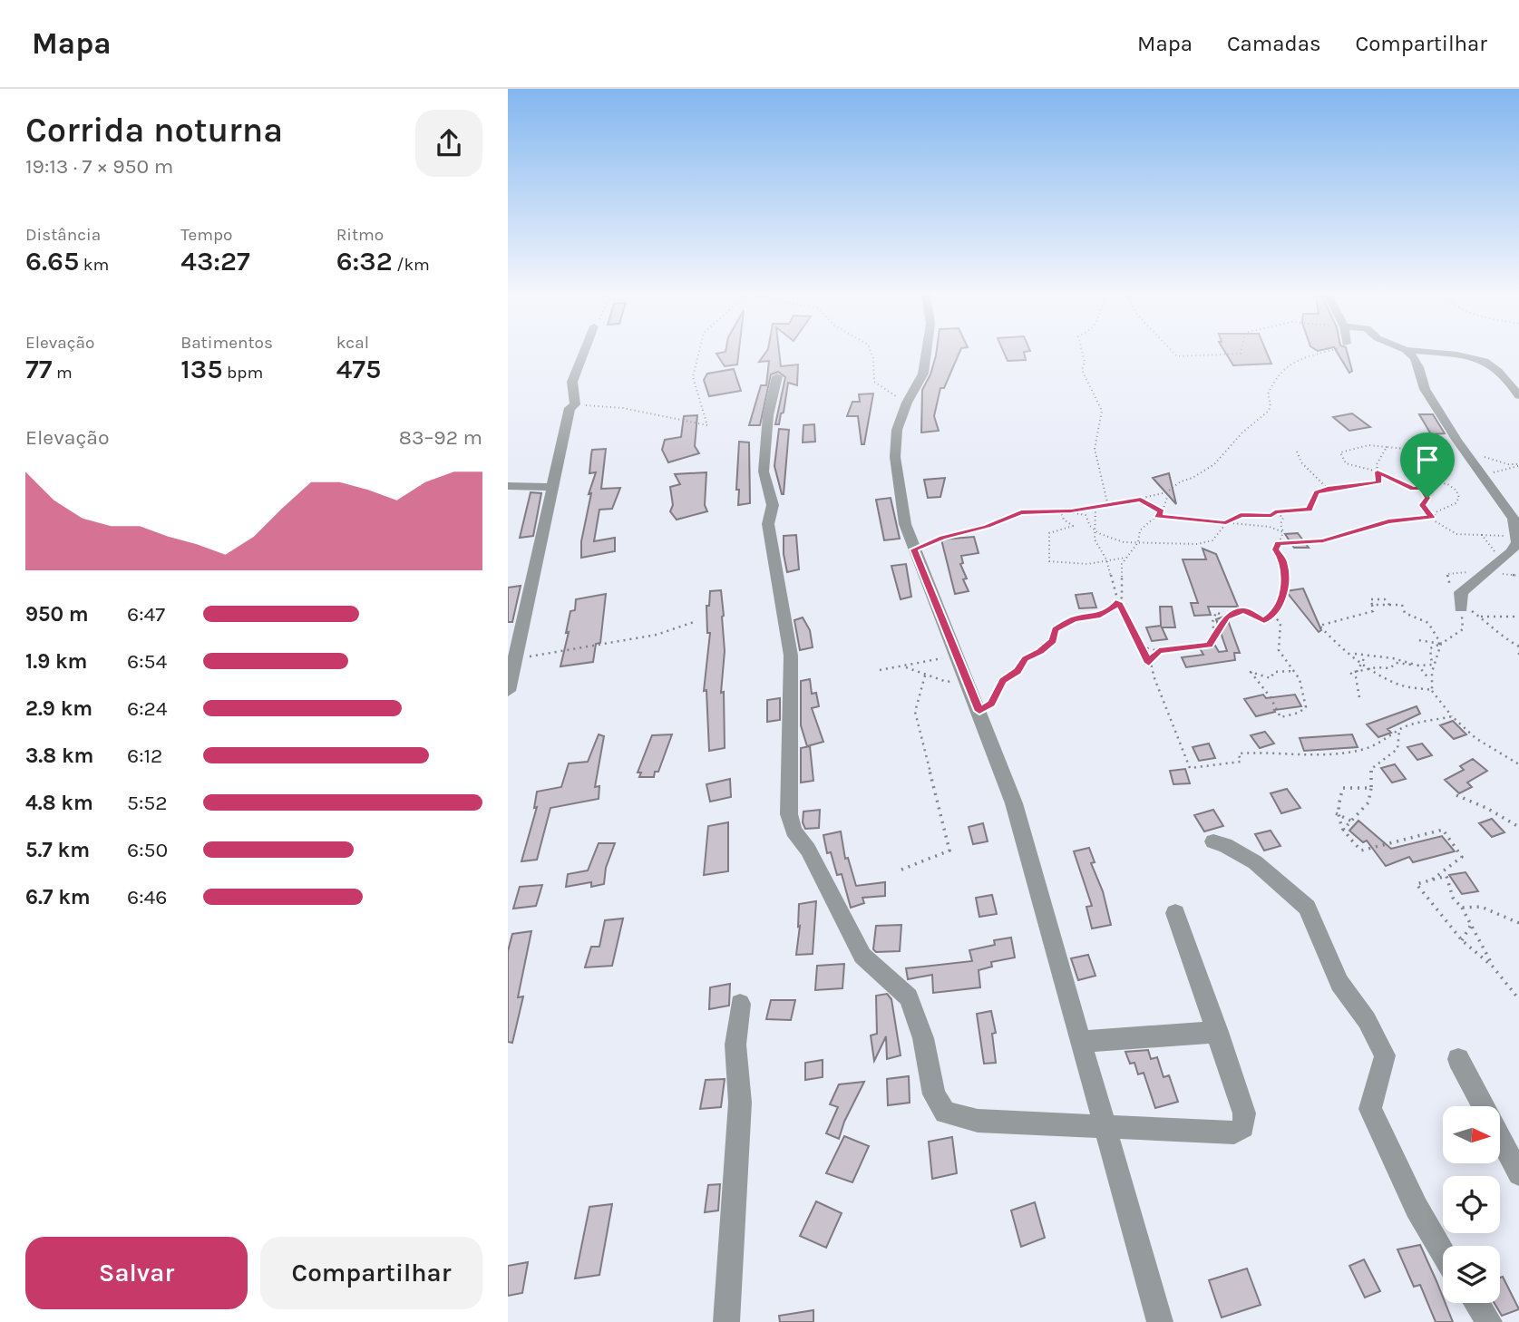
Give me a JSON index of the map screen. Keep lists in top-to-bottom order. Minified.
{"north":"right","page":{"header":"Mapa","nav":["Mapa","Camadas","Compartilhar"],"heading":["Corrida noturna","19:13 · 7 × 950 m"],"stats":[["Distância","6.65 km"],["Tempo","43:27"],["Ritmo","6:32 /km"],["Elevação","77 m"],["Batimentos","135 bpm"],["kcal","475"]],"chart":["Elevação","83–92 m"],"list":[{"name":"950 m","note":"6:47"},{"name":"1.9 km","note":"6:54"},{"name":"2.9 km","note":"6:24"},{"name":"3.8 km","note":"6:12"},{"name":"4.8 km","note":"5:52"},{"name":"5.7 km","note":"6:50"},{"name":"6.7 km","note":"6:46"}],"buttons":["Salvar","Compartilhar"]}}
